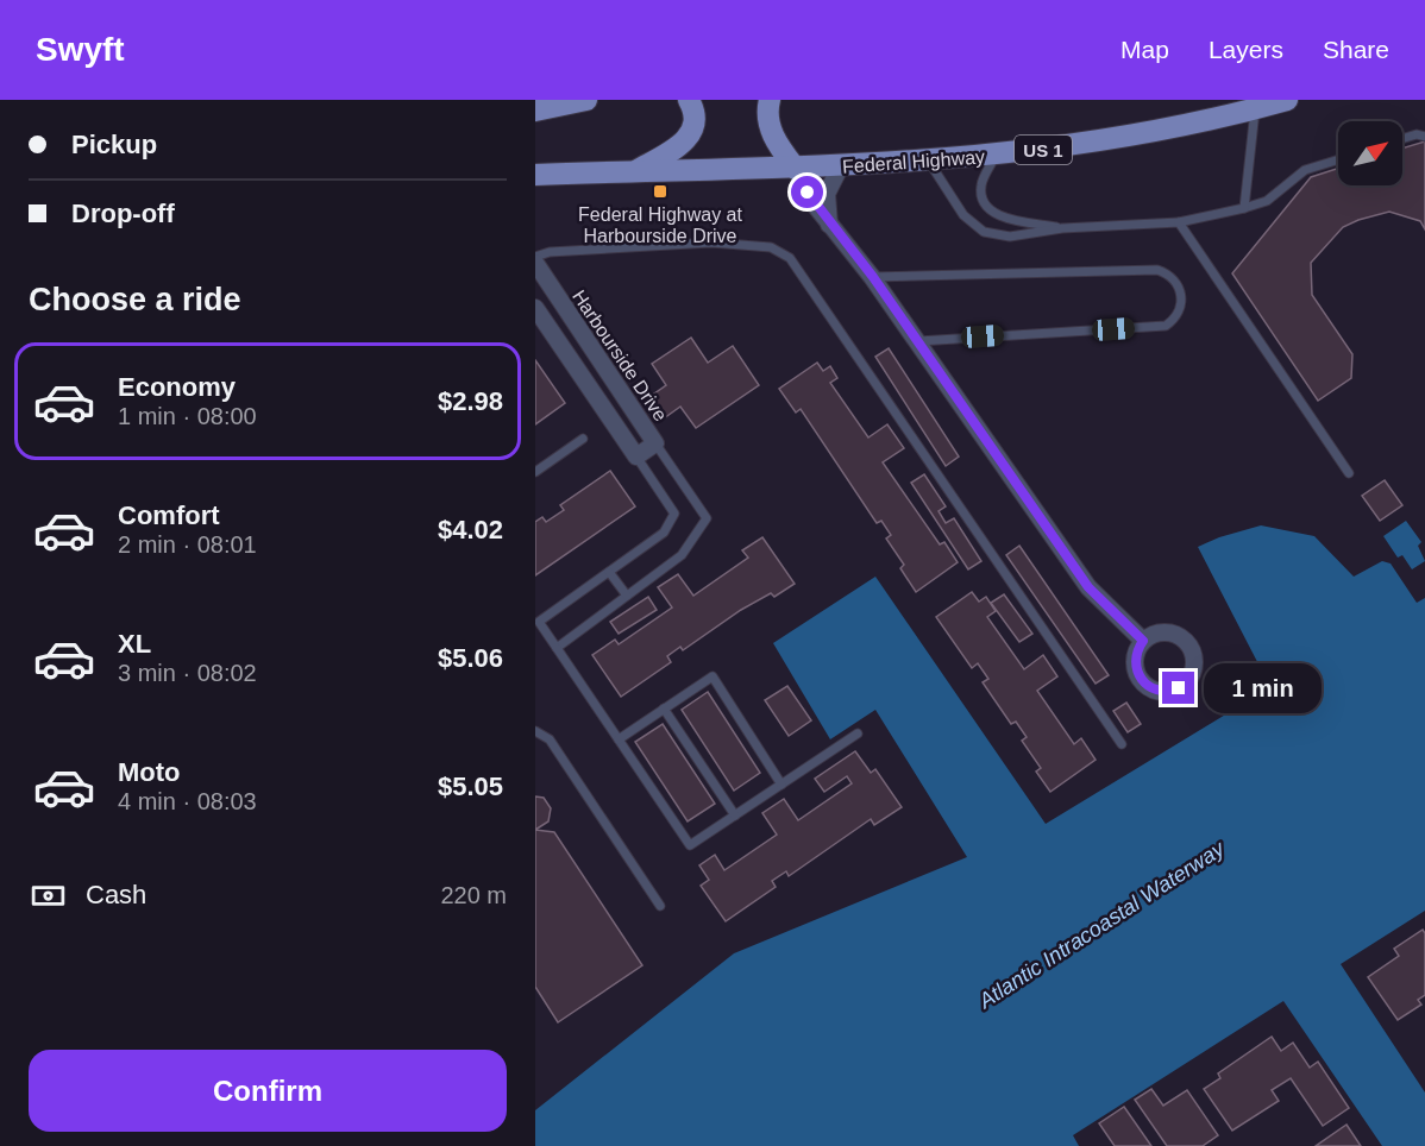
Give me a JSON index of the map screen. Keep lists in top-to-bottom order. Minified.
{"streets":{"main road":["US 1","Federal Highway"],"street":["Harbourside Drive"]},"water":["Atlantic Intracoastal Waterway"],"places":{"transit":["Federal Highway at Harbourside Drive"]},"north":"top right","page":{"header":"Swyft","nav":["Map","Layers","Share"],"banner":["Pickup","Drop-off"],"heading":"Choose a ride","list":[{"name":"Economy","note":"1 min · 08:00","value":"$2.98"},{"name":"Comfort","note":"2 min · 08:01","value":"$4.02"},{"name":"XL","note":"3 min · 08:02","value":"$5.06"},{"name":"Moto","note":"4 min · 08:03","value":"$5.05"}],"bubble":"1 min","pay":["Cash","220 m"],"buttons":"Confirm"}}
